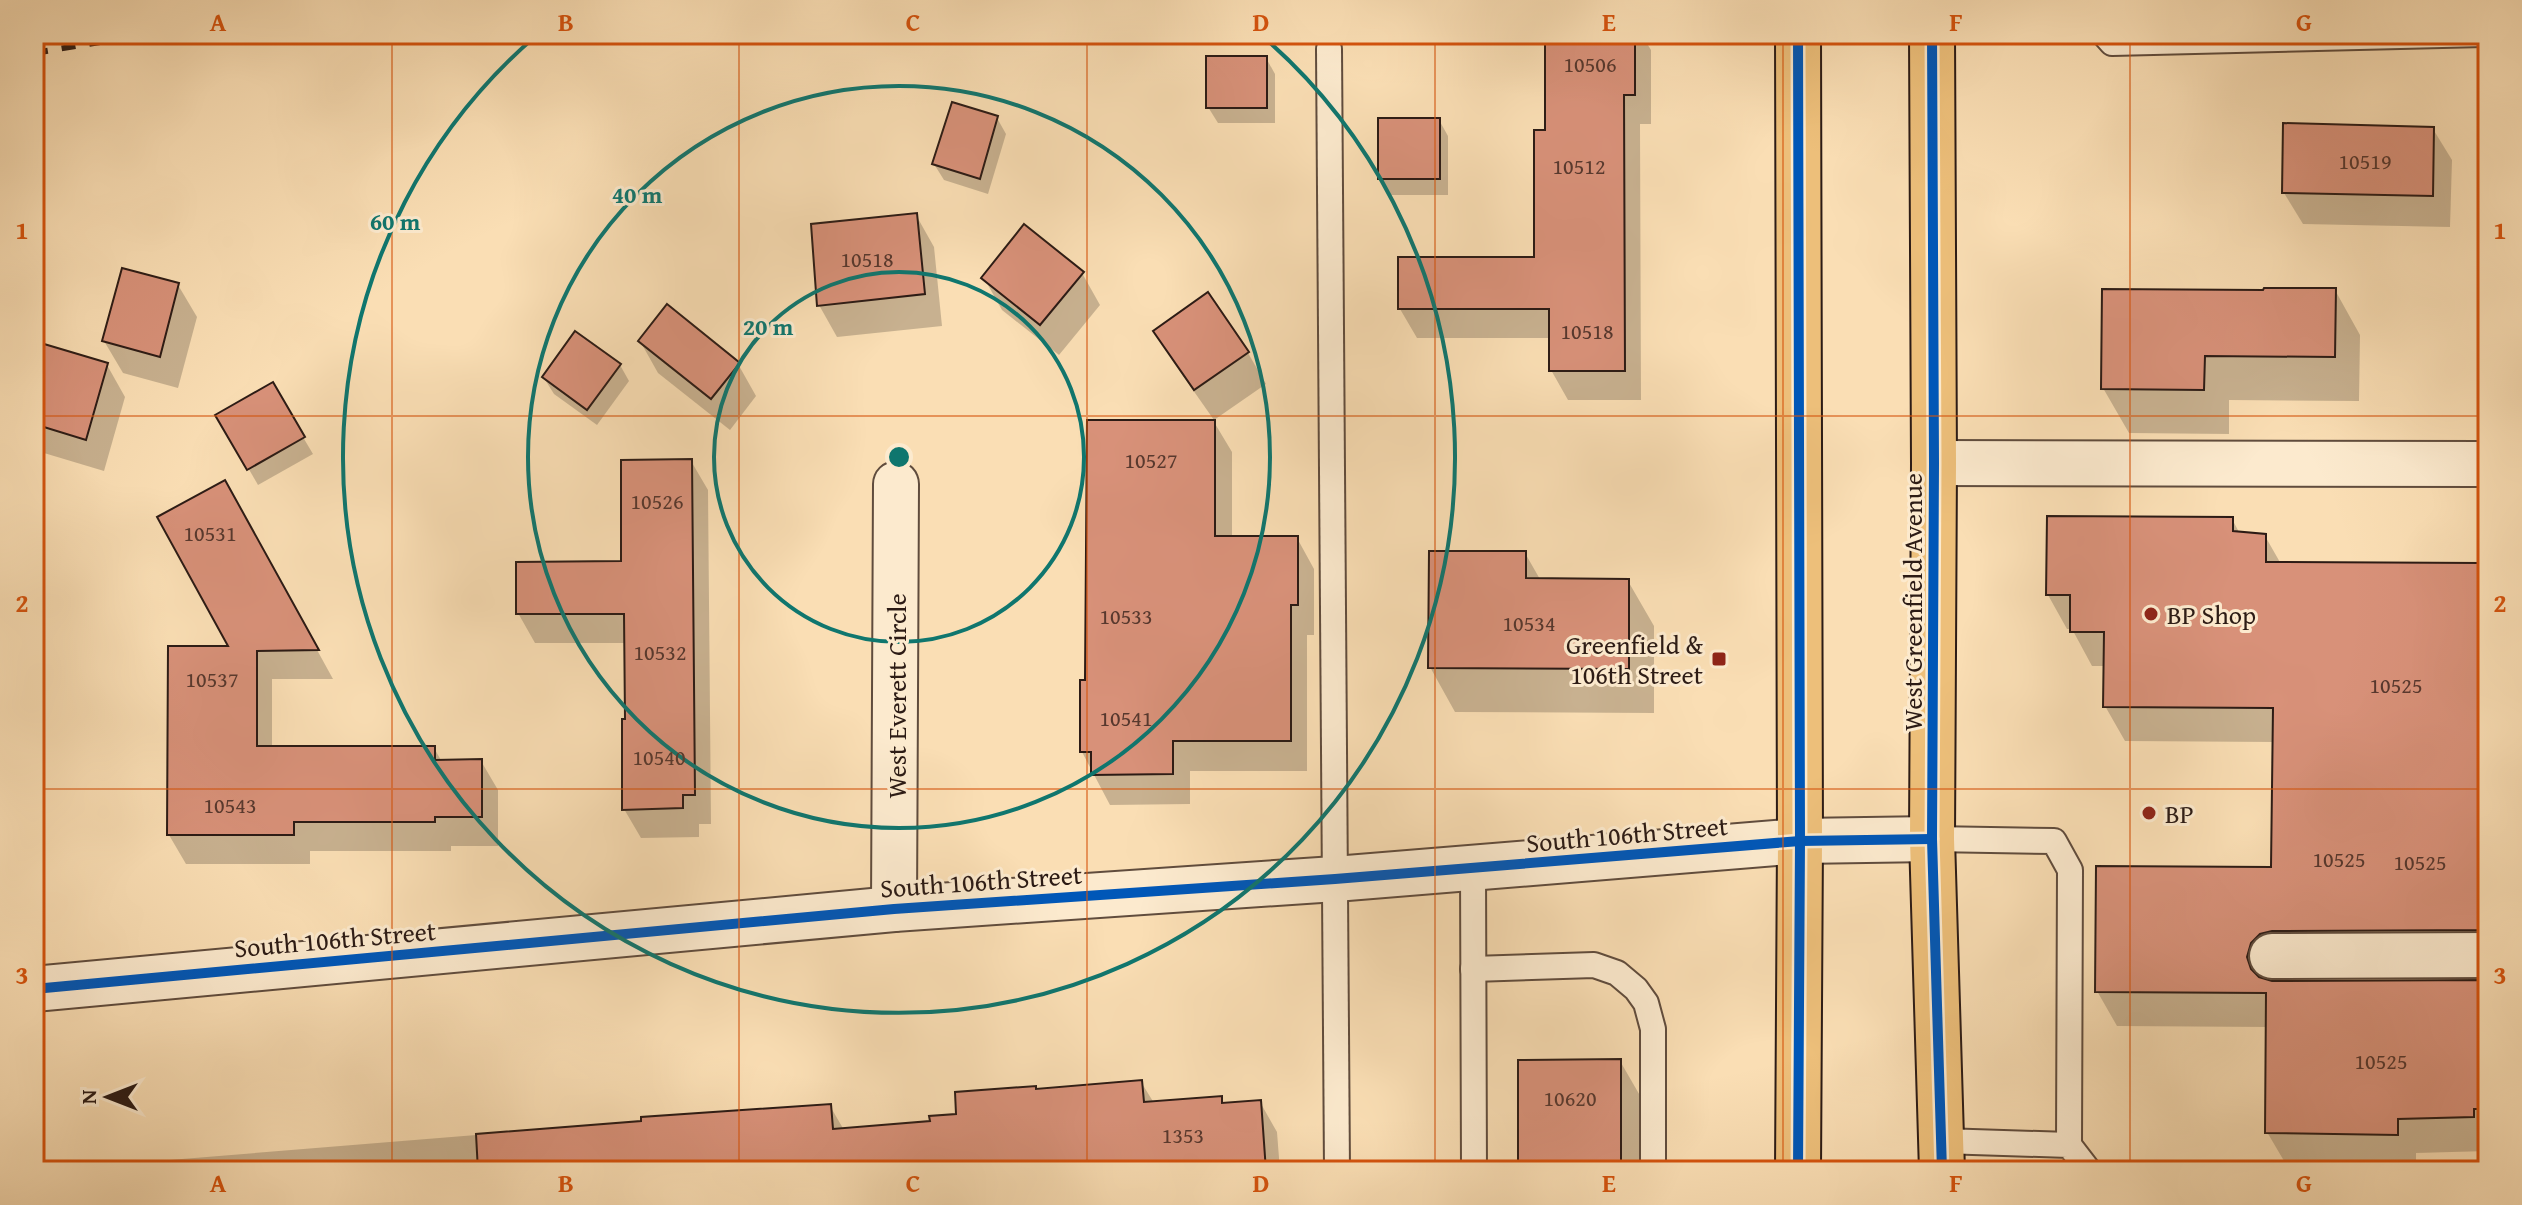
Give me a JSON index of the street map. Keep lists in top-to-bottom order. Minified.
{"streets":{"main road":["West Greenfield Avenue"],"street":["West Everett Circle","South 106th Street"]},"crossings":[["West Greenfield Avenue","South 106th Street"],["West Everett Circle","South 106th Street"]],"places":{"other":["BP Shop","BP"],"transit":["Greenfield & 106th Street"]},"house_numbers":["10506","10519","10512","10518","10518","10527","10526","10531","10533","10534","10532","10537","10525","10541","10540","10543","10525","10525","10525","10620","1353"],"north":"left","grid":{"columns":["A","B","C","D","E","F","G"],"rows":["1","2","3"]},"rings":["40 m","60 m","20 m"]}
